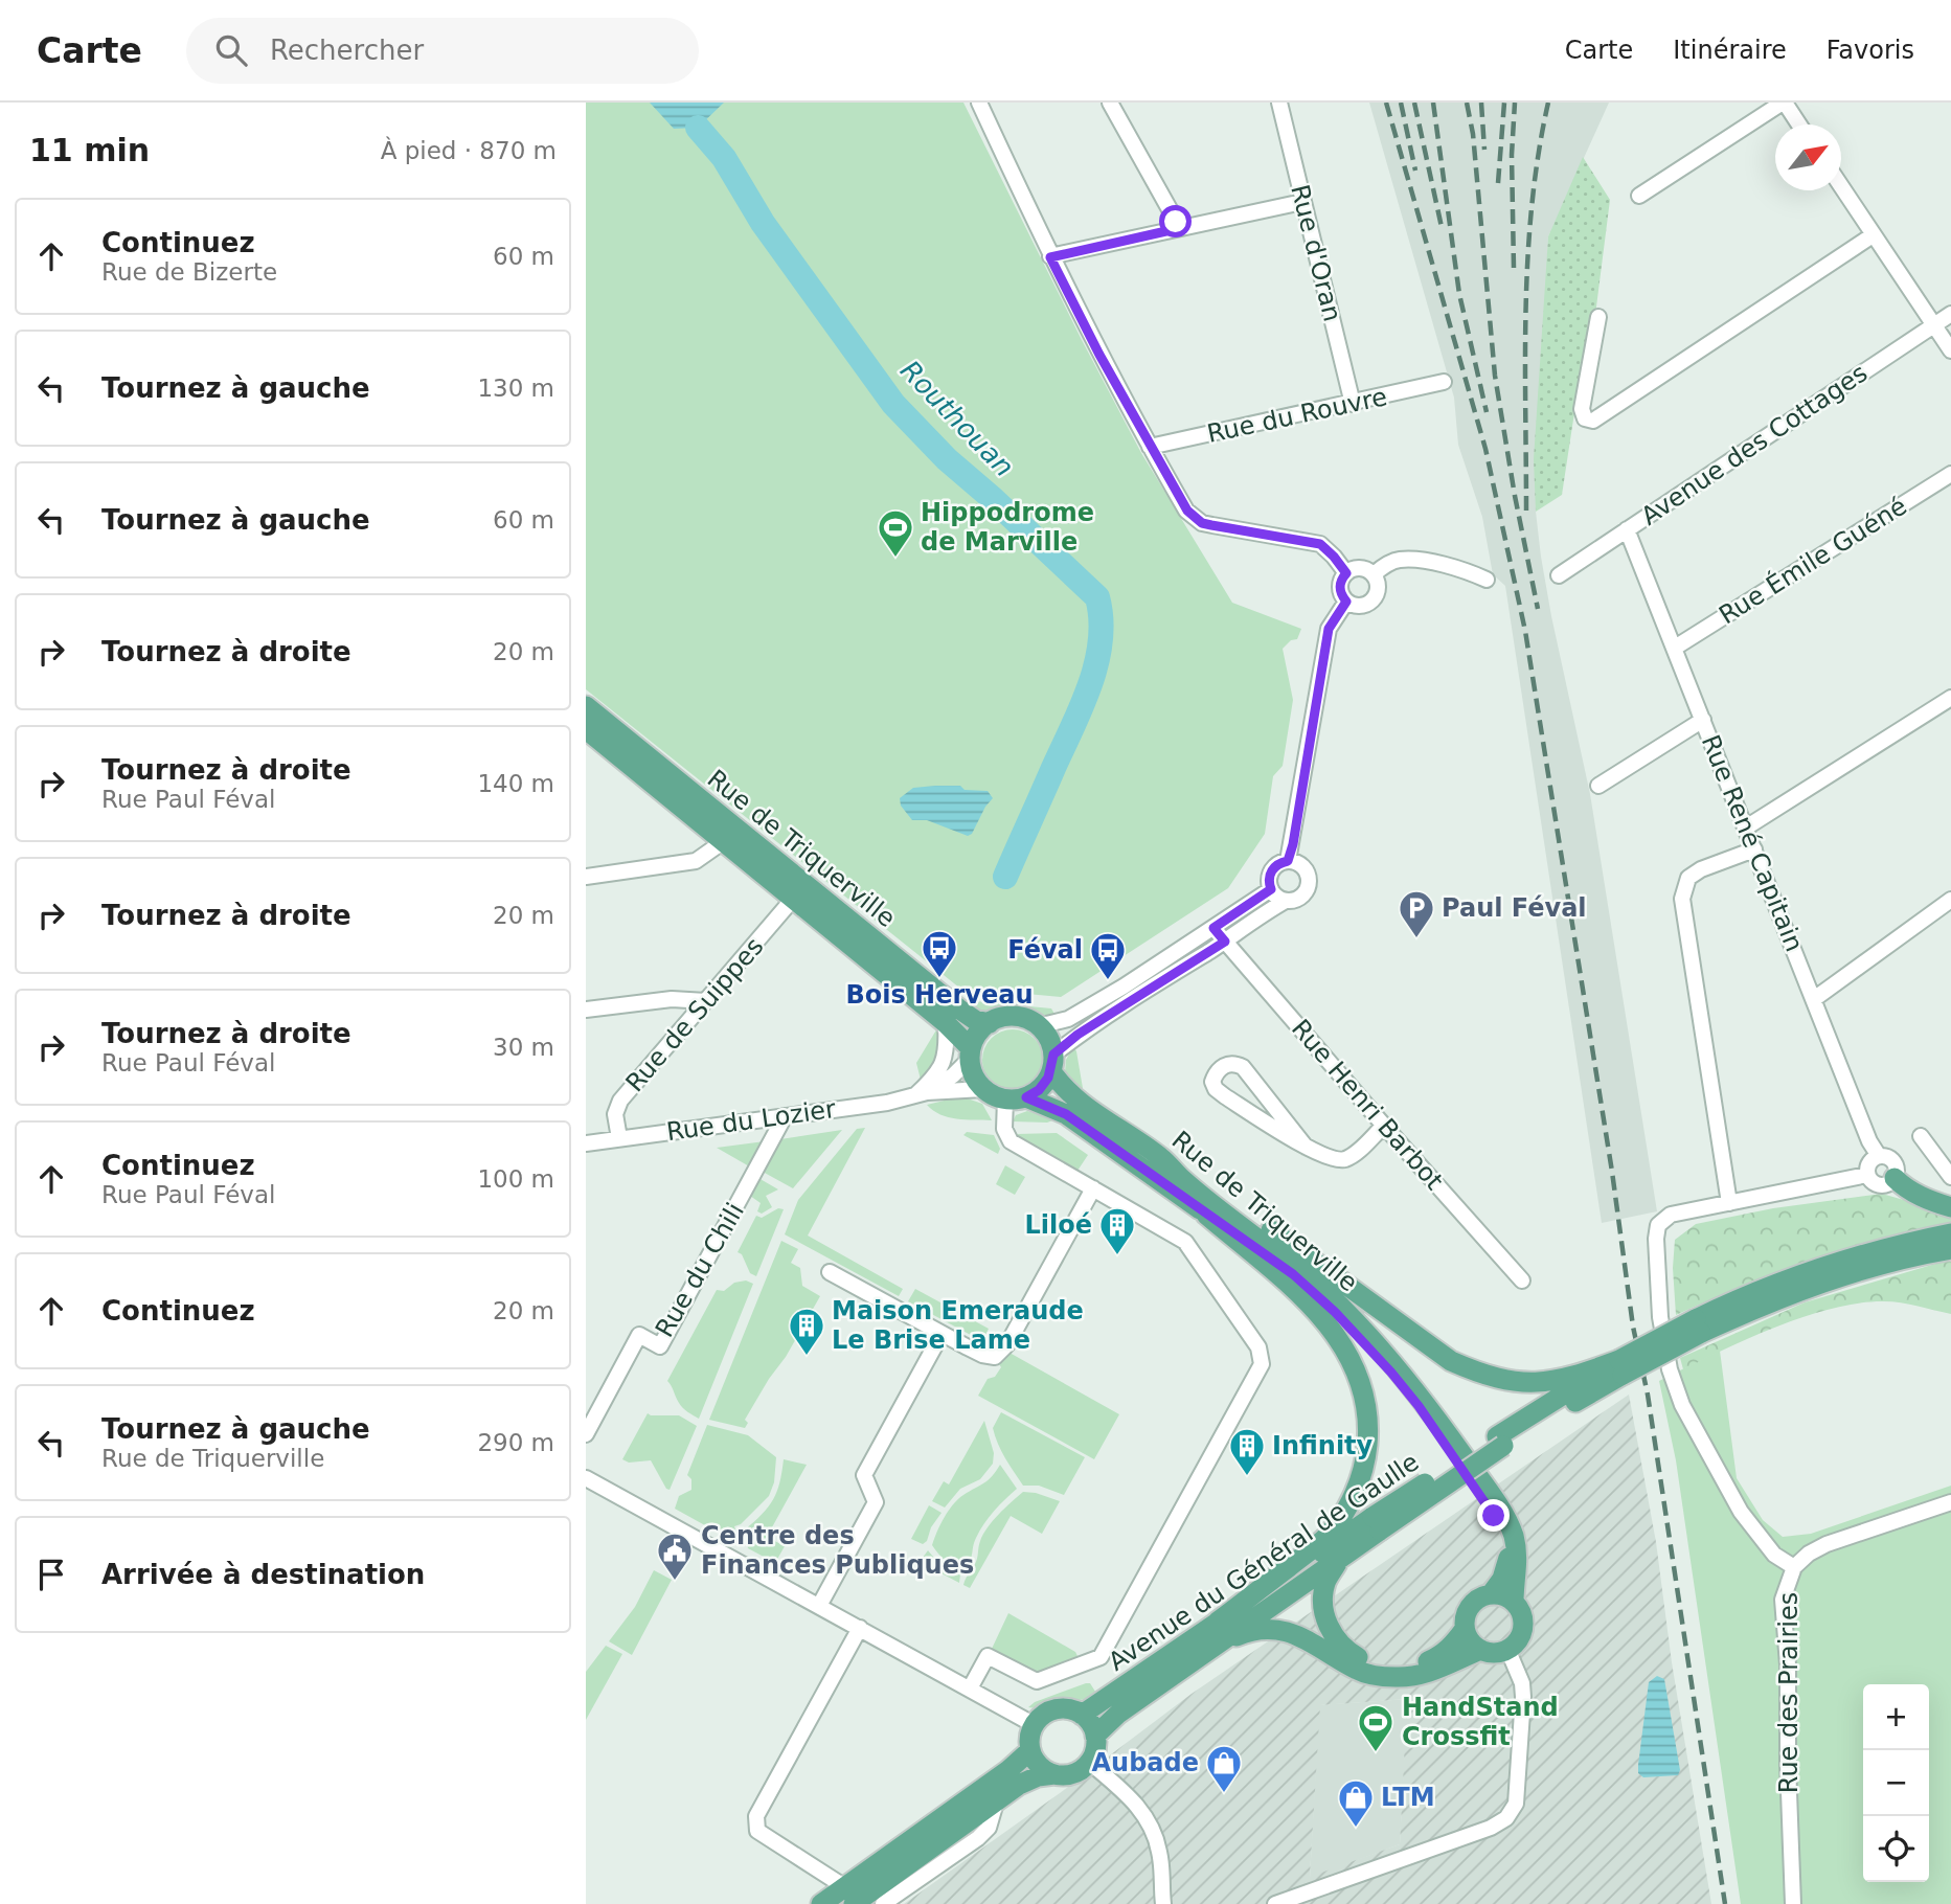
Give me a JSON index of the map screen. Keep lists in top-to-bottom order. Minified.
{"streets":{"main road":["Rue de Triquerville","Avenue du Général de Gaulle"],"street":["Rue d'Oran","Rue du Rouvre","Avenue des Cottages","Rue Émile Guéné","Rue René Capitain","Rue de Suippes","Rue Henri Barbot","Rue du Lozier","Rue du Chili","Rue des Prairies"]},"crossings":[["Rue d'Oran","Rue du Rouvre"],["Avenue des Cottages","Rue René Capitain"],["Rue Émile Guéné","Rue René Capitain"],["Rue de Triquerville","Rue de Suippes"],["Rue de Triquerville","Rue du Lozier"],["Rue de Suippes","Rue du Lozier"],["Rue du Lozier","Rue du Chili"]],"water":["Routhouan"],"places":{"sports":["Hippodrome de Marville","HandStand Crossfit"],"parking":["Paul Féval"],"bus stop":["Bois Herveau","Féval"],"building":["Liloé","Maison Emeraude Le Brise Lame","Infinity"],"public building":["Centre des Finances Publiques"],"shop":["Aubade","LTM"]},"north":"top right","page":{"header":"Carte","search":"Rechercher","nav":["Carte","Itinéraire","Favoris"],"heading":["11 min","À pied · 870 m"],"list":[["Continuez","Rue de Bizerte","60 m"],["Tournez à gauche","130 m"],["Tournez à gauche","60 m"],["Tournez à droite","20 m"],["Tournez à droite","Rue Paul Féval","140 m"],["Tournez à droite","20 m"],["Tournez à droite","Rue Paul Féval","30 m"],["Continuez","Rue Paul Féval","100 m"],["Continuez","20 m"],["Tournez à gauche","Rue de Triquerville","290 m"],"Arrivée à destination"],"map_buttons":["+","−"]}}
